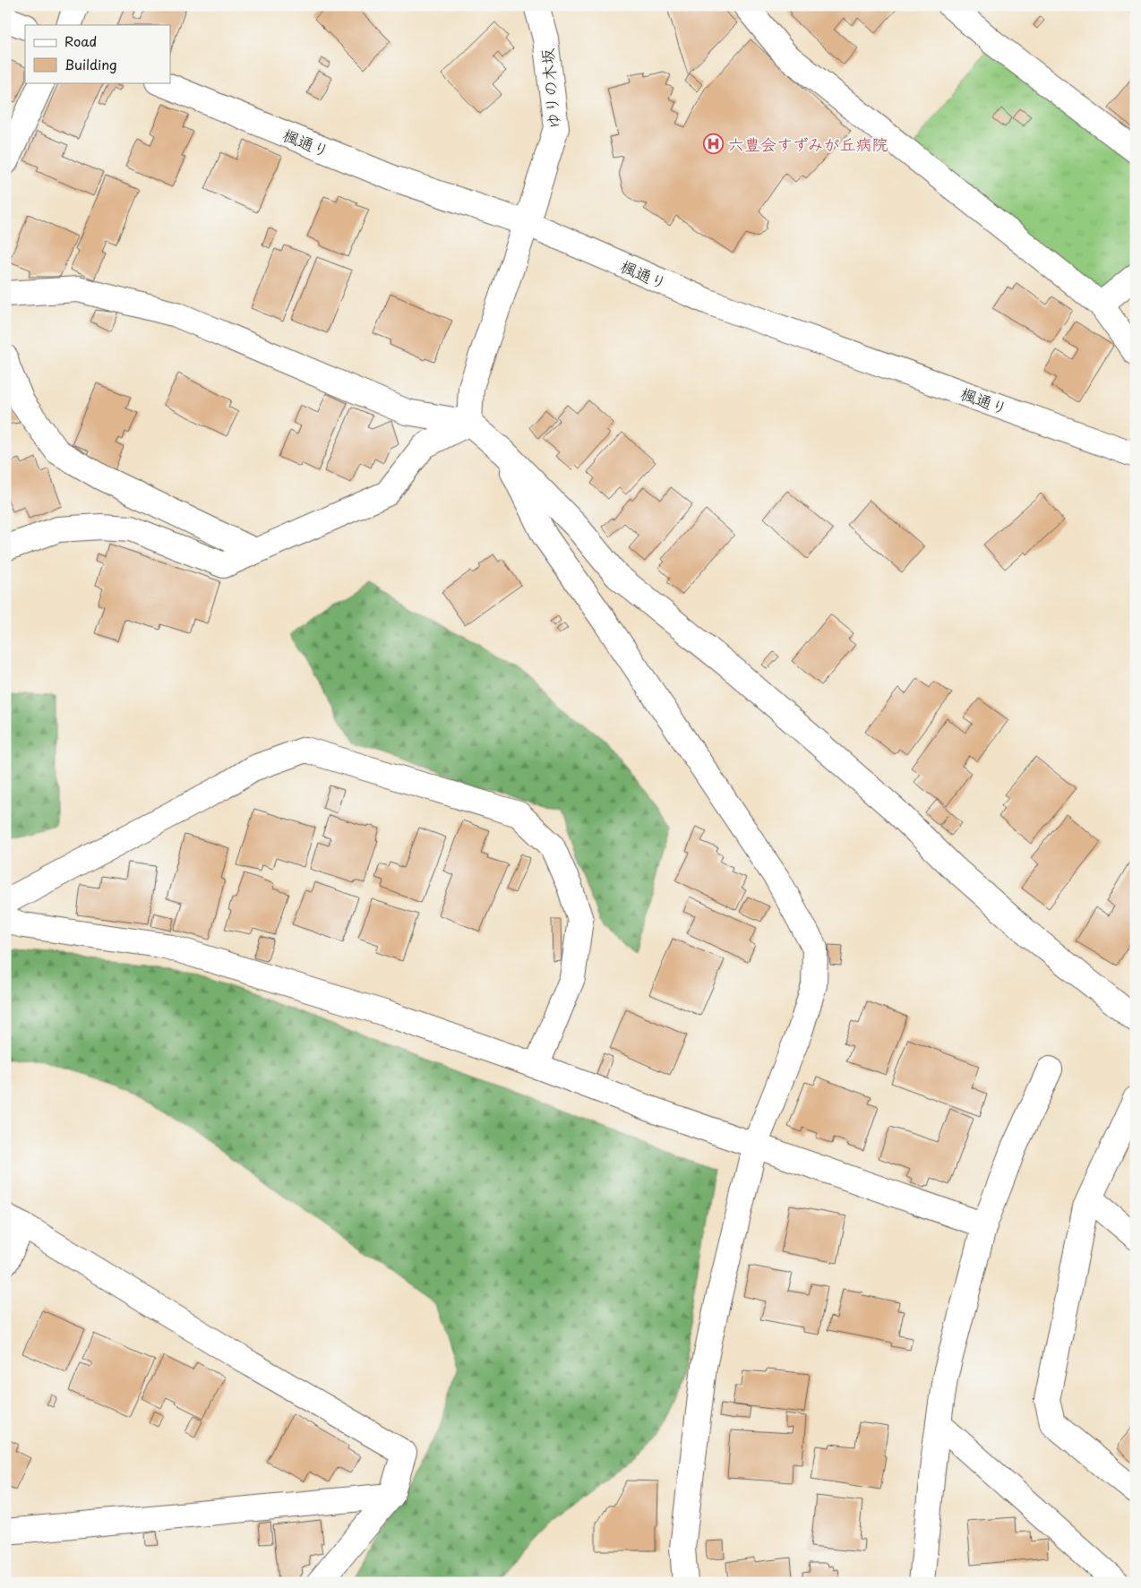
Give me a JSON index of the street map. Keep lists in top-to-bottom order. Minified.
{"streets":{"street":["ゆりの木坂","楓通り"]},"crossings":[["ゆりの木坂","楓通り"]],"places":{"hospital":["六豊会すずみが丘病院"]},"legend":["Road","Building"]}
